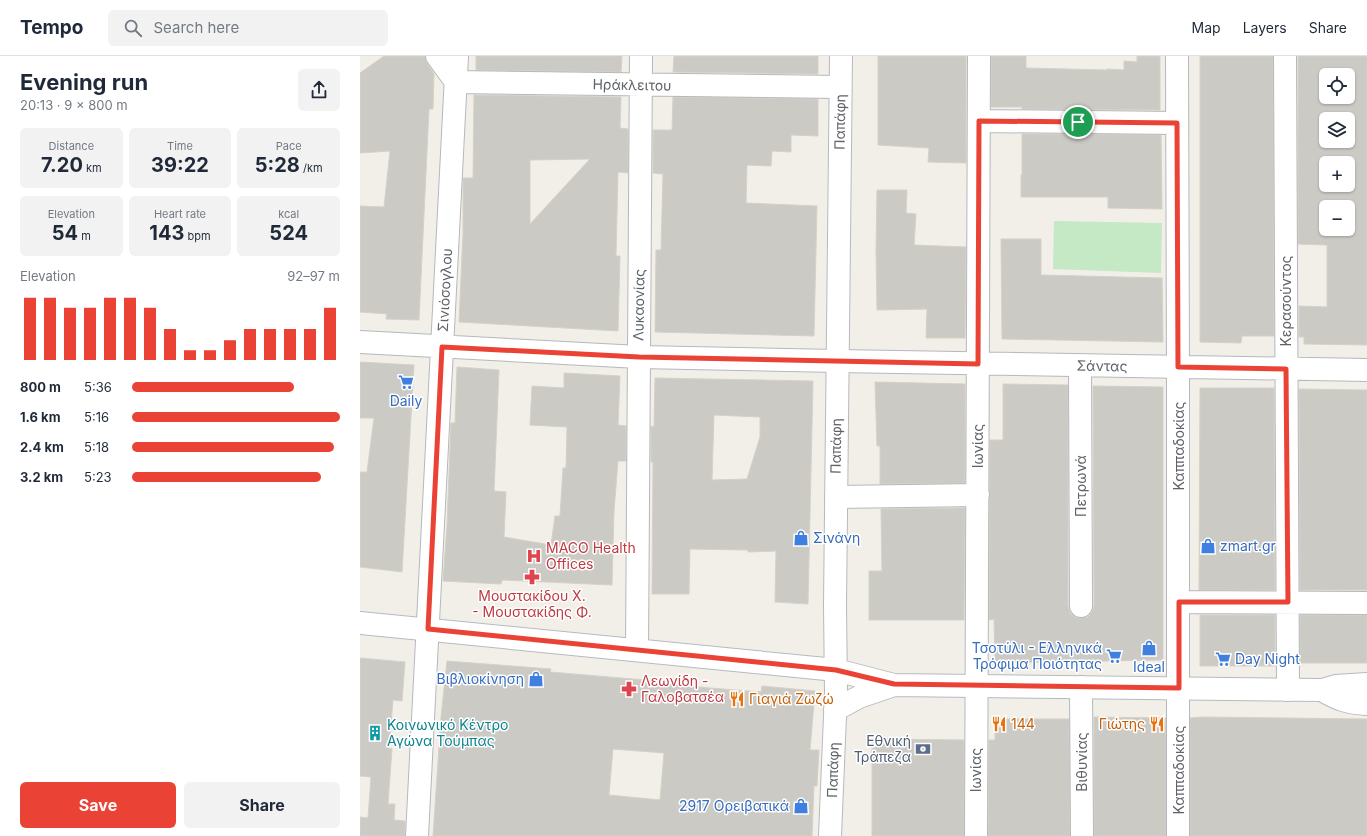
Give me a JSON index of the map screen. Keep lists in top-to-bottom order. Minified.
{"streets":{"street":["Ηράκλειτου","Παπάφη","Σινιόσογλου","Κερασούντος","Λυκαονίας","Σάντας","Ιωνίας","Καππαδοκίας","Πετρωνά","Βιθυνίας"]},"crossings":[["Ηράκλειτου","Παπάφη"],["Ηράκλειτου","Σινιόσογλου"],["Ηράκλειτου","Λυκαονίας"],["Παπάφη","Σάντας"],["Σινιόσογλου","Σάντας"],["Κερασούντος","Σάντας"],["Λυκαονίας","Σάντας"],["Σάντας","Ιωνίας"],["Σάντας","Καππαδοκίας"],["Σάντας","Πετρωνά"]],"places":{"supermarket":["Daily","Τσοτύλι - Ελληνικά Τρόφιμα Ποιότητας","Day Night"],"shop":["Σινάνη","zmart.gr","Ideal","Βιβλιοκίνηση","2917 Ορειβατικά"],"hospital":["MACO Health Offices"],"pharmacy":["Μουστακίδου Χ. - Μουστακίδης Φ.","Λεωνίδη - Γαλοβατσέα"],"restaurant":["Γιαγιά Ζωζώ","144","Γιώτης"],"building":["Κοινωνικό Κέντρο Αγώνα Τούμπας"],"bank":["Εθνική Τράπεζα"]},"page":{"header":"Tempo","search":"Search here","nav":["Map","Layers","Share"],"heading":["Evening run","20:13 · 9 × 800 m"],"map_buttons":["+","−"],"stats":[["Distance","7.20 km"],["Time","39:22"],["Pace","5:28 /km"],["Elevation","54 m"],["Heart rate","143 bpm"],["kcal","524"]],"chart":["Elevation","92–97 m"],"list":[{"name":"800 m","note":"5:36"},{"name":"1.6 km","note":"5:16"},{"name":"2.4 km","note":"5:18"},{"name":"3.2 km","note":"5:23"}],"buttons":["Save","Share"]}}
